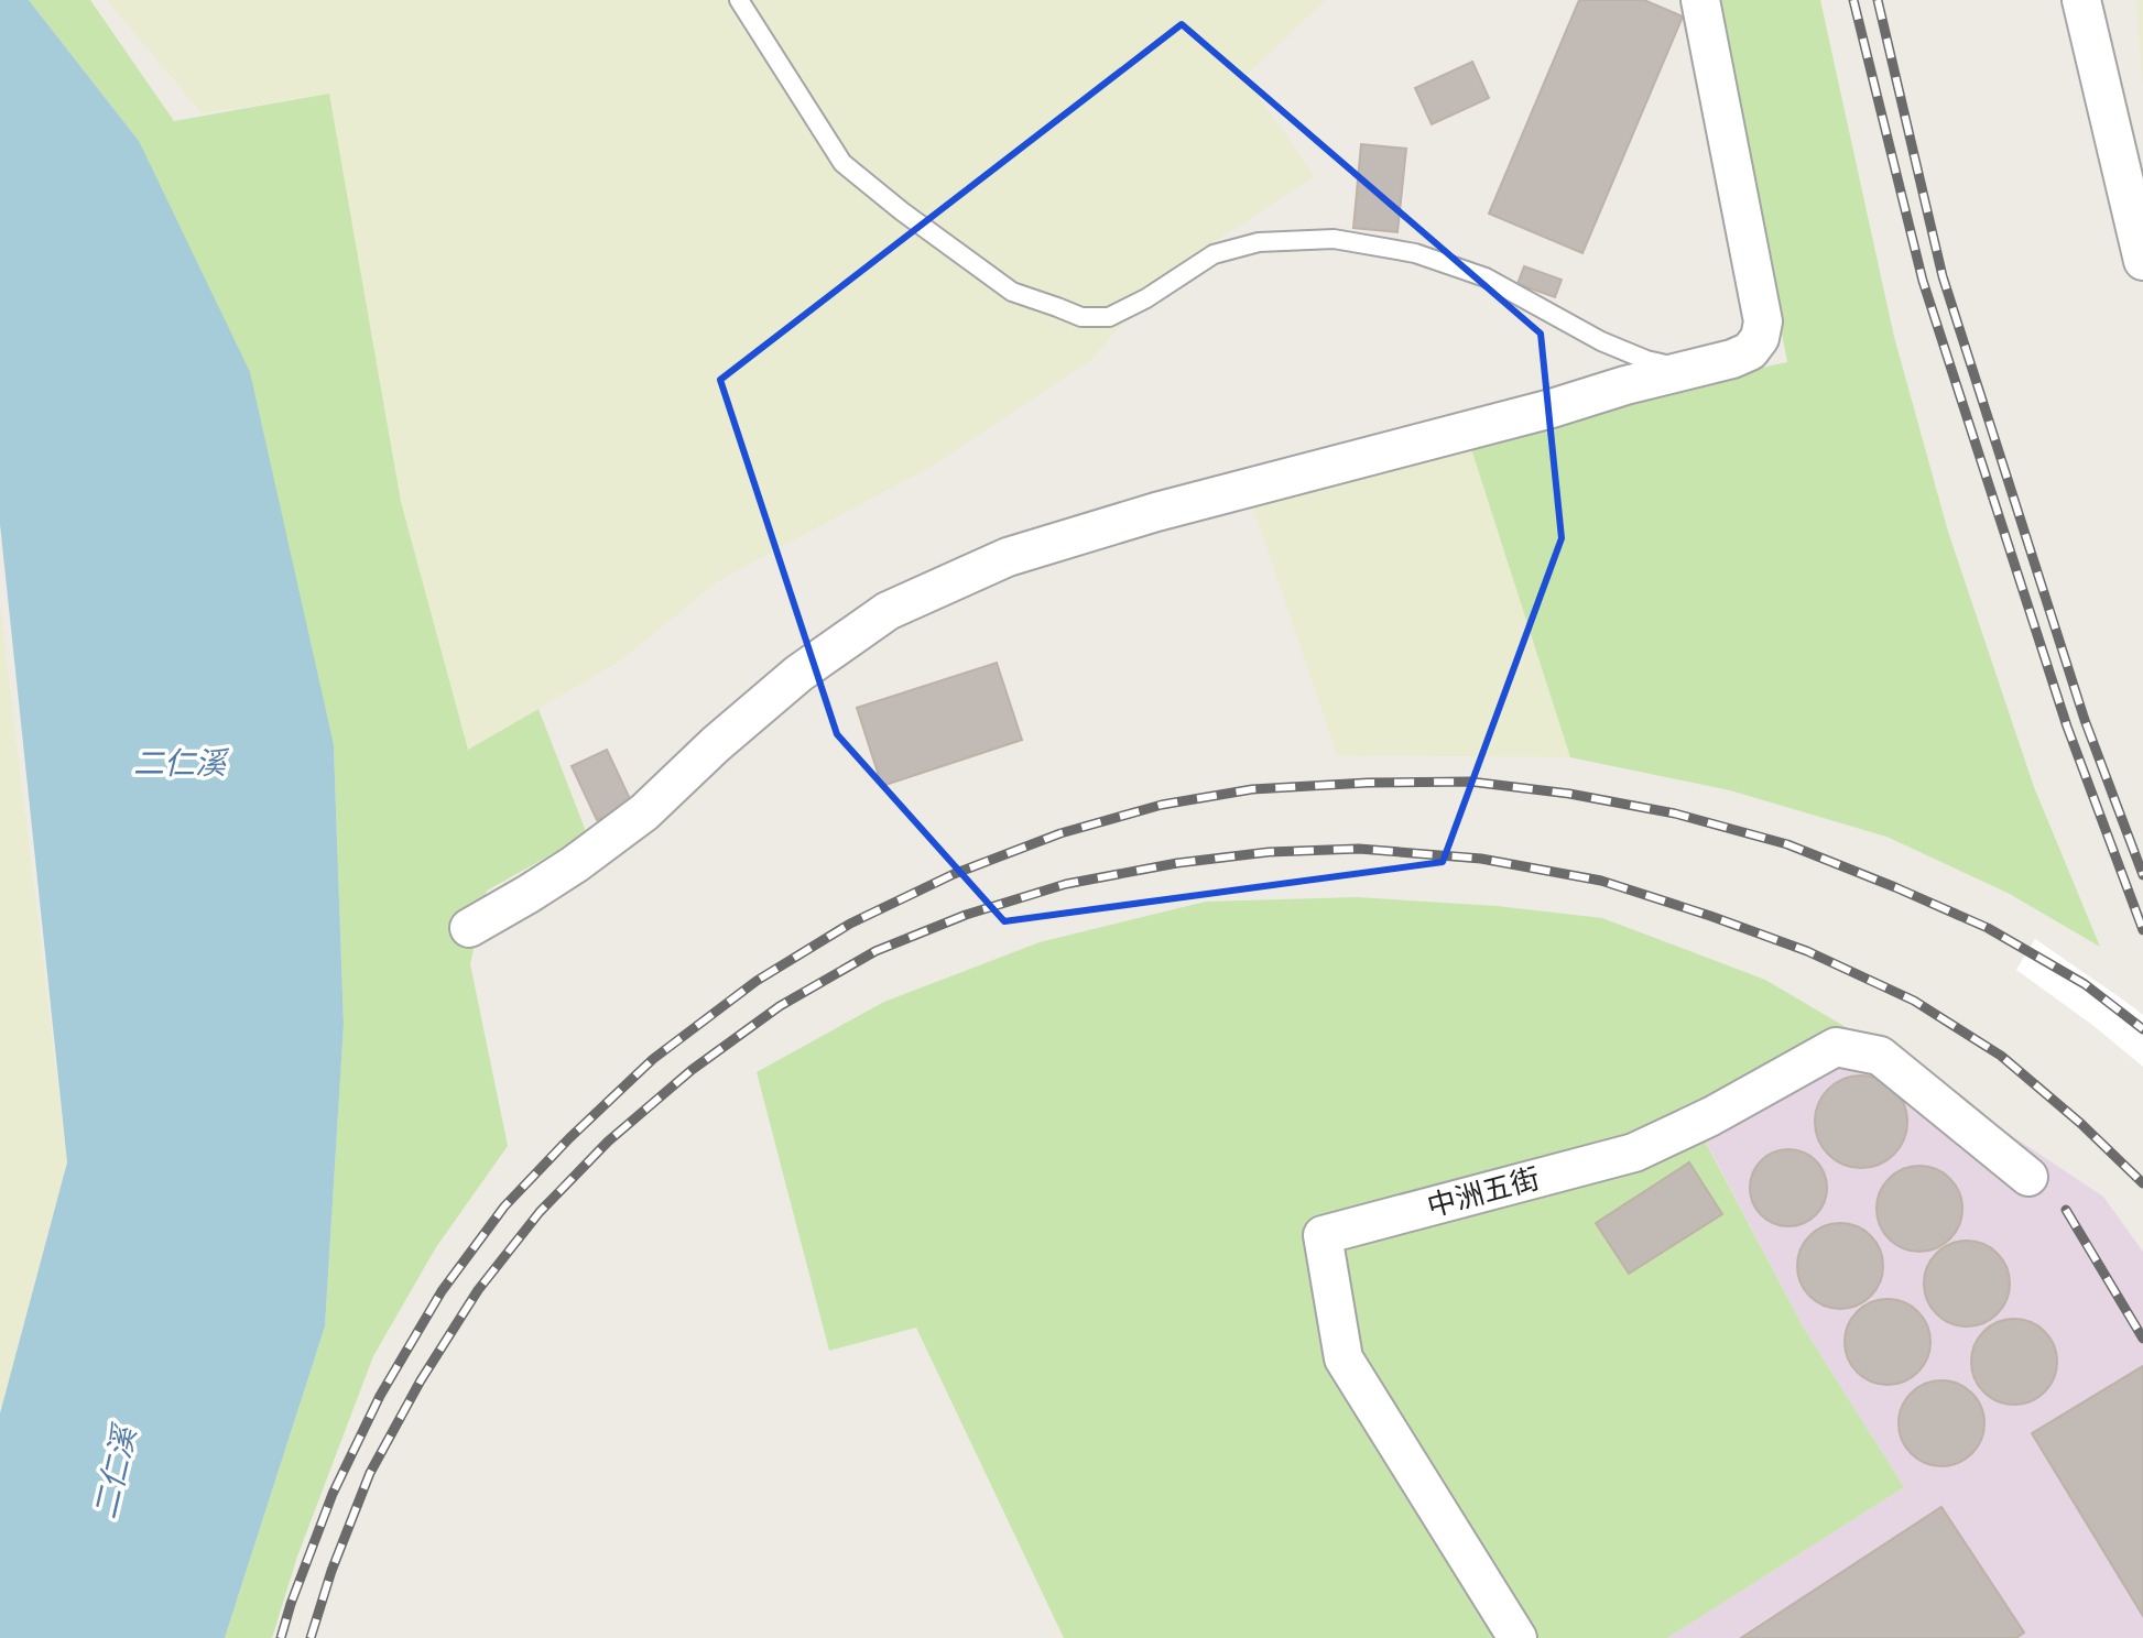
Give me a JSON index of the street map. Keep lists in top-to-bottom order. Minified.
{"streets":{"street":["中洲五街"]},"water":["二仁溪"]}
